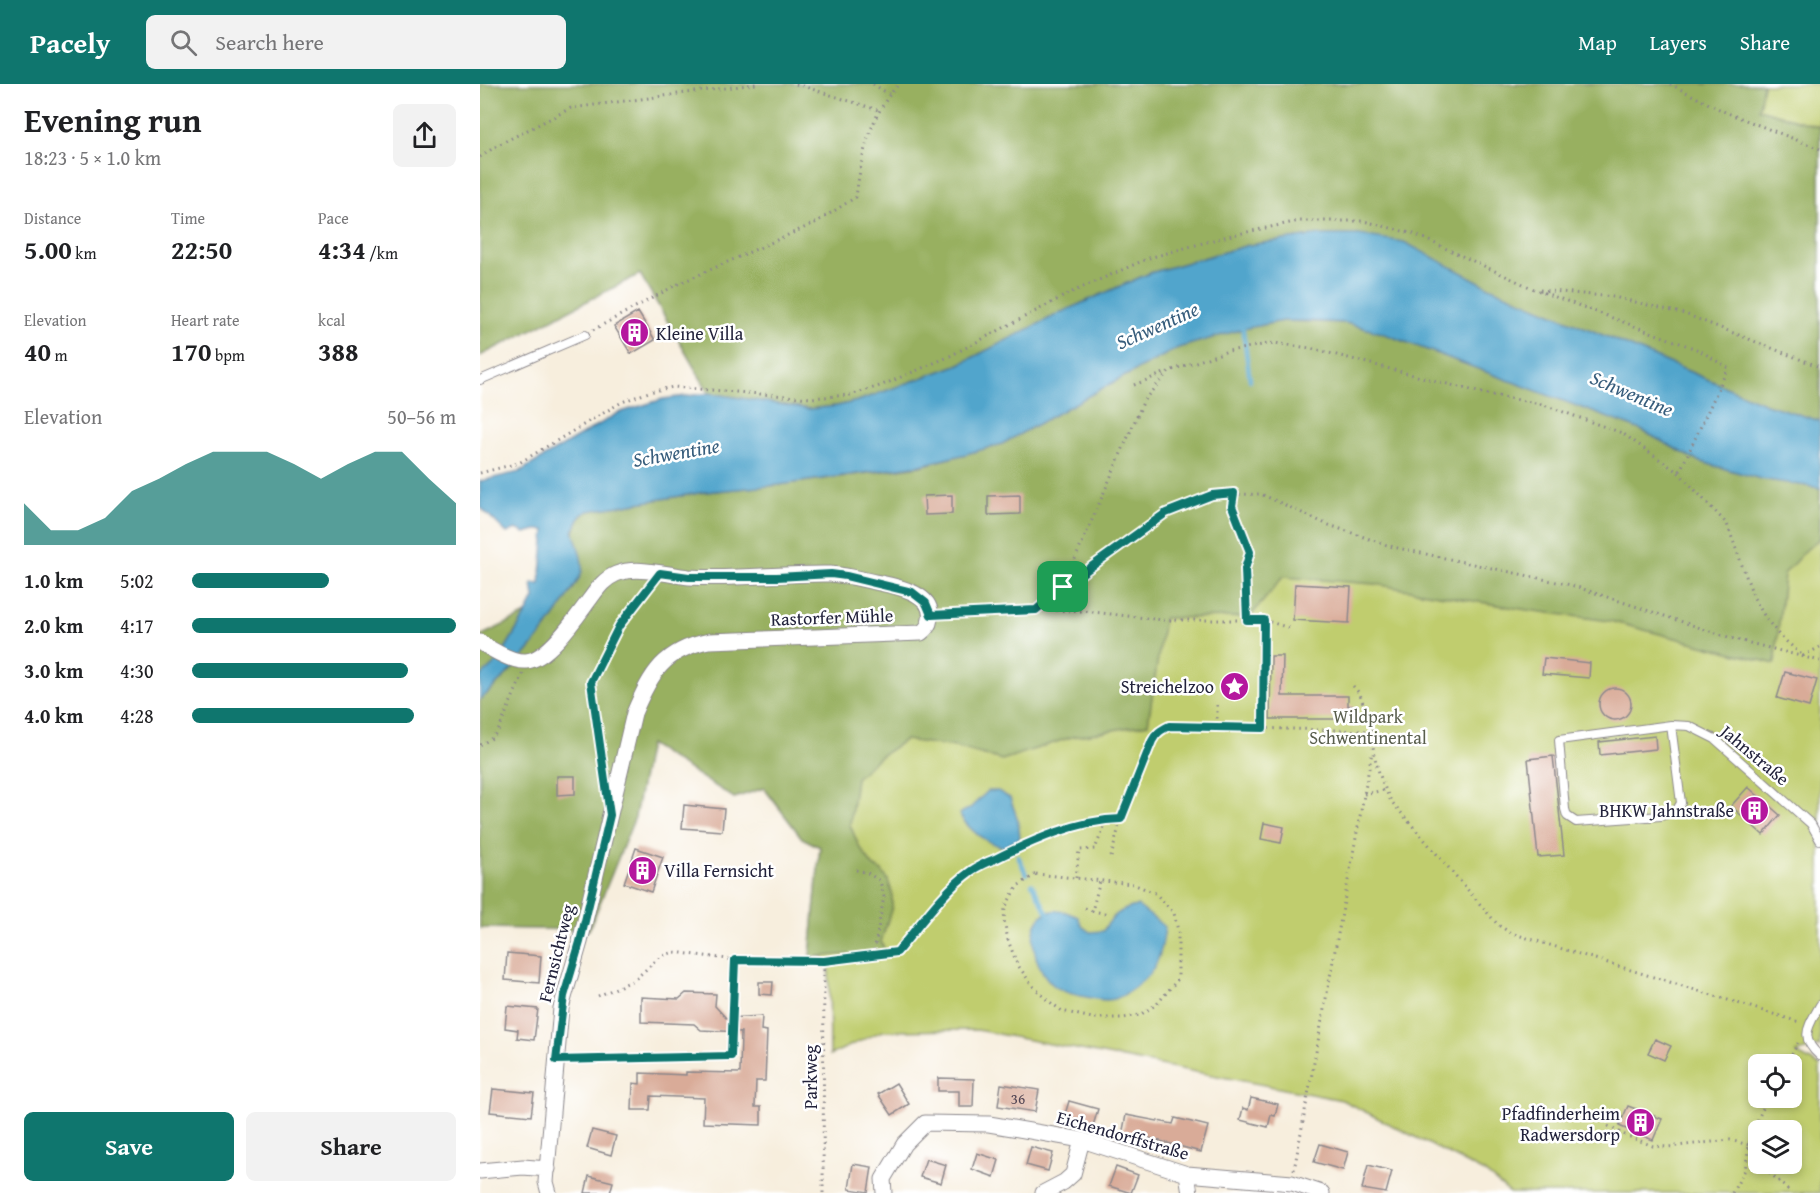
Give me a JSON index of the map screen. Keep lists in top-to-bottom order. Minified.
{"streets":{"street":["Rastorfer Mühle","Fernsichtweg","Eichendorffstraße"],"lane":["Jahnstraße"],"path":["Parkweg"]},"crossings":[["Rastorfer Mühle","Fernsichtweg"]],"water":["Schwentine"],"parks":["Wildpark Schwentinental"],"places":{"building":["Kleine Villa","BHKW Jahnstraße","Villa Fernsicht","Pfadfinderheim Radwersdorp"],"place":["Streichelzoo"]},"house_numbers":["36"],"page":{"header":"Pacely","search":"Search here","nav":["Map","Layers","Share"],"heading":["Evening run","18:23 · 5 × 1.0 km"],"stats":[["Distance","5.00 km"],["Time","22:50"],["Pace","4:34 /km"],["Elevation","40 m"],["Heart rate","170 bpm"],["kcal","388"]],"chart":["Elevation","50–56 m"],"list":[{"name":"1.0 km","note":"5:02"},{"name":"2.0 km","note":"4:17"},{"name":"3.0 km","note":"4:30"},{"name":"4.0 km","note":"4:28"}],"buttons":["Save","Share"]}}
